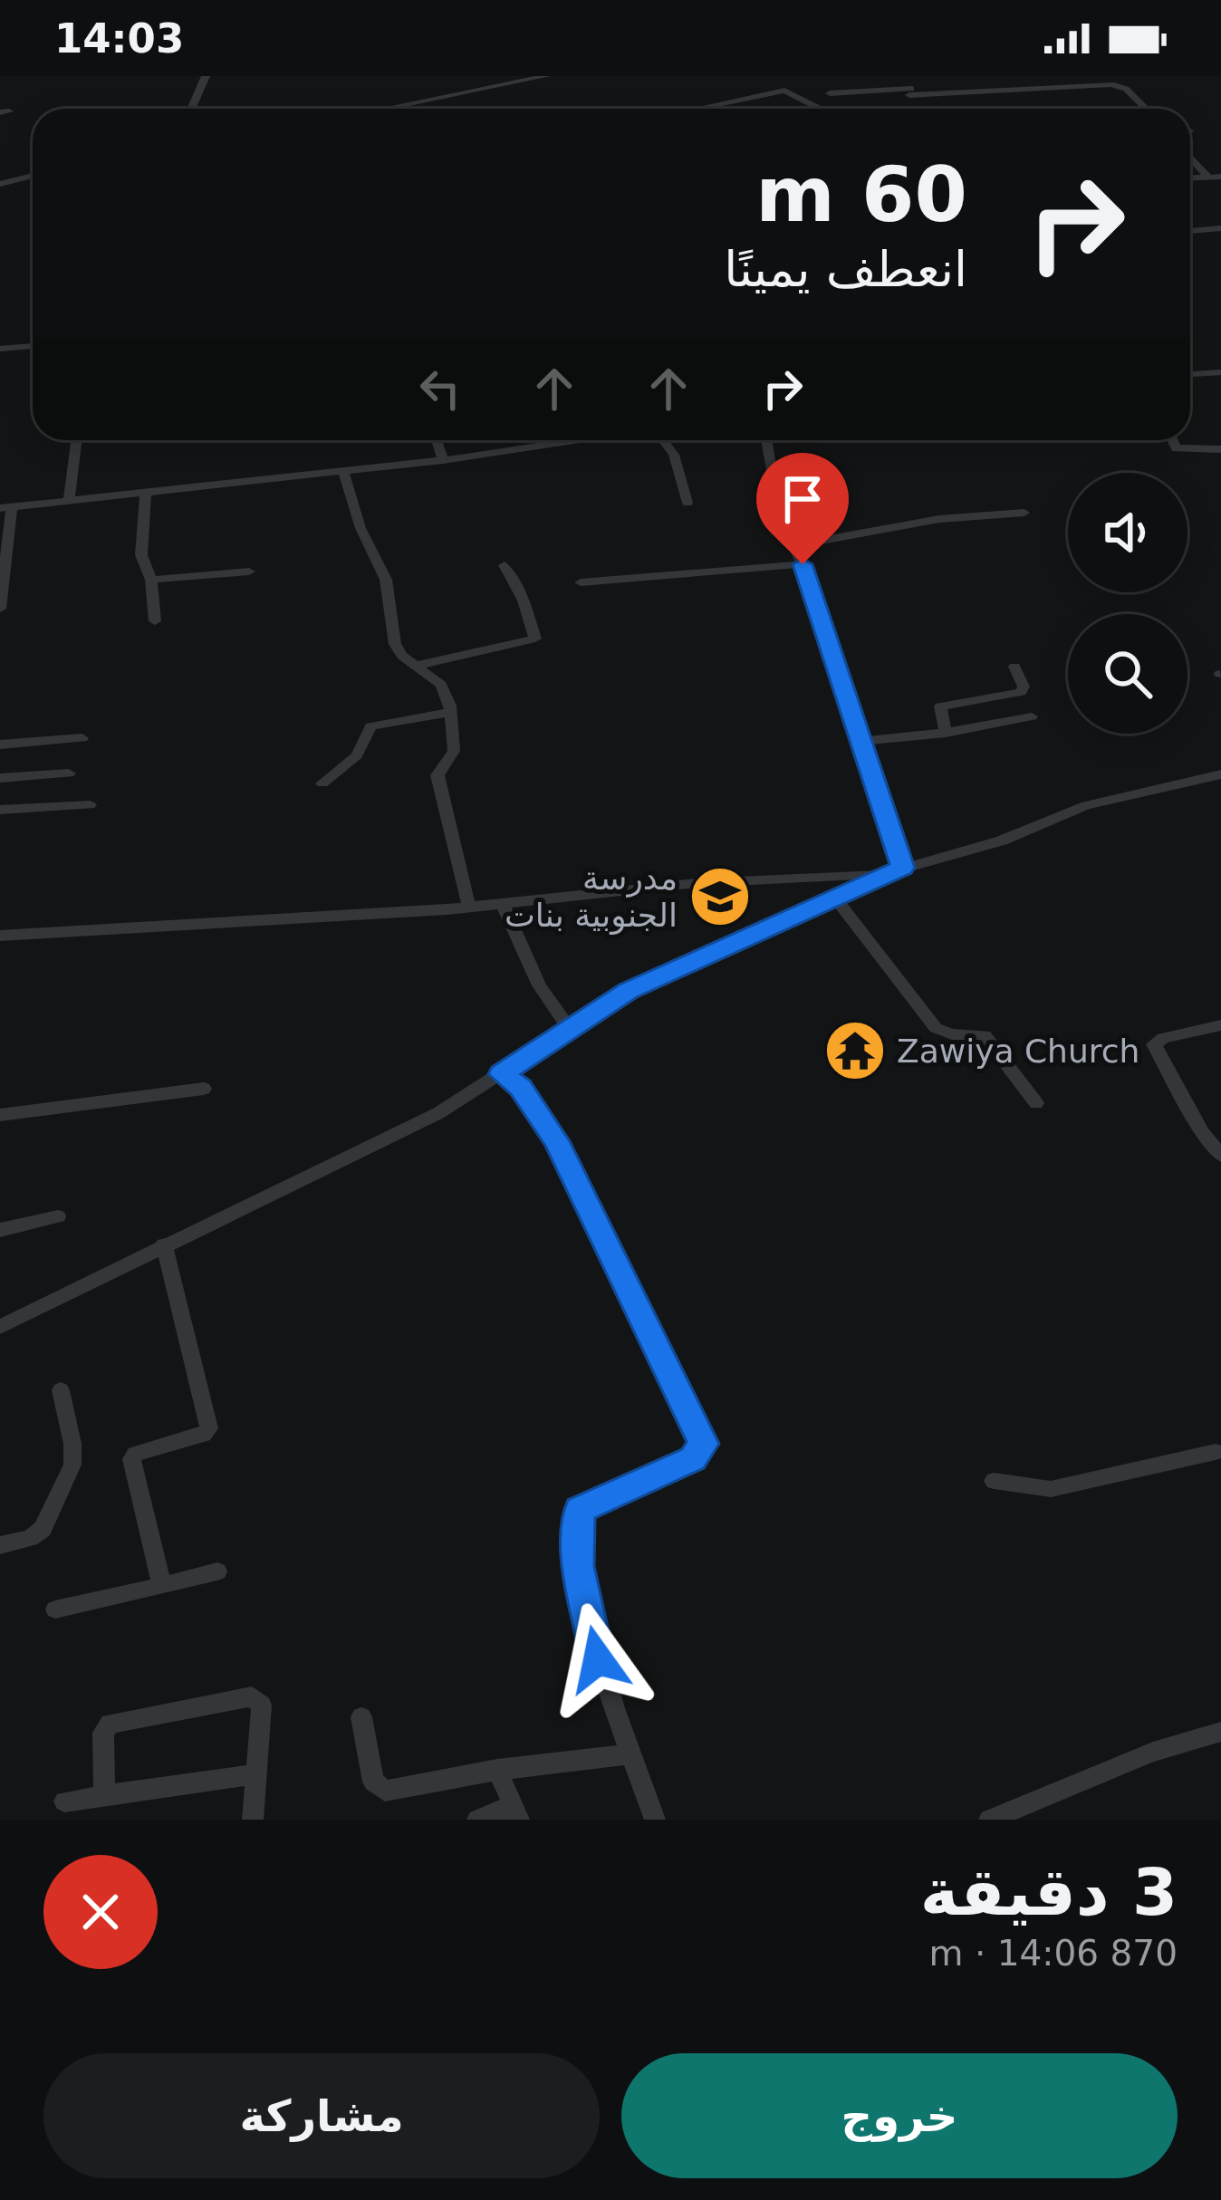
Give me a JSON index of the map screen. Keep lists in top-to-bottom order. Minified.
{"places":{"school or university":["مدرسة الجنوبية بنات"],"temple":["Zawiya Church"]},"page":{"status":"14:03","turn":["60 m","انعطف يمينًا"],"heading":["3 دقيقة","870 m · 14:06"],"buttons":["خروج","مشاركة"]}}
